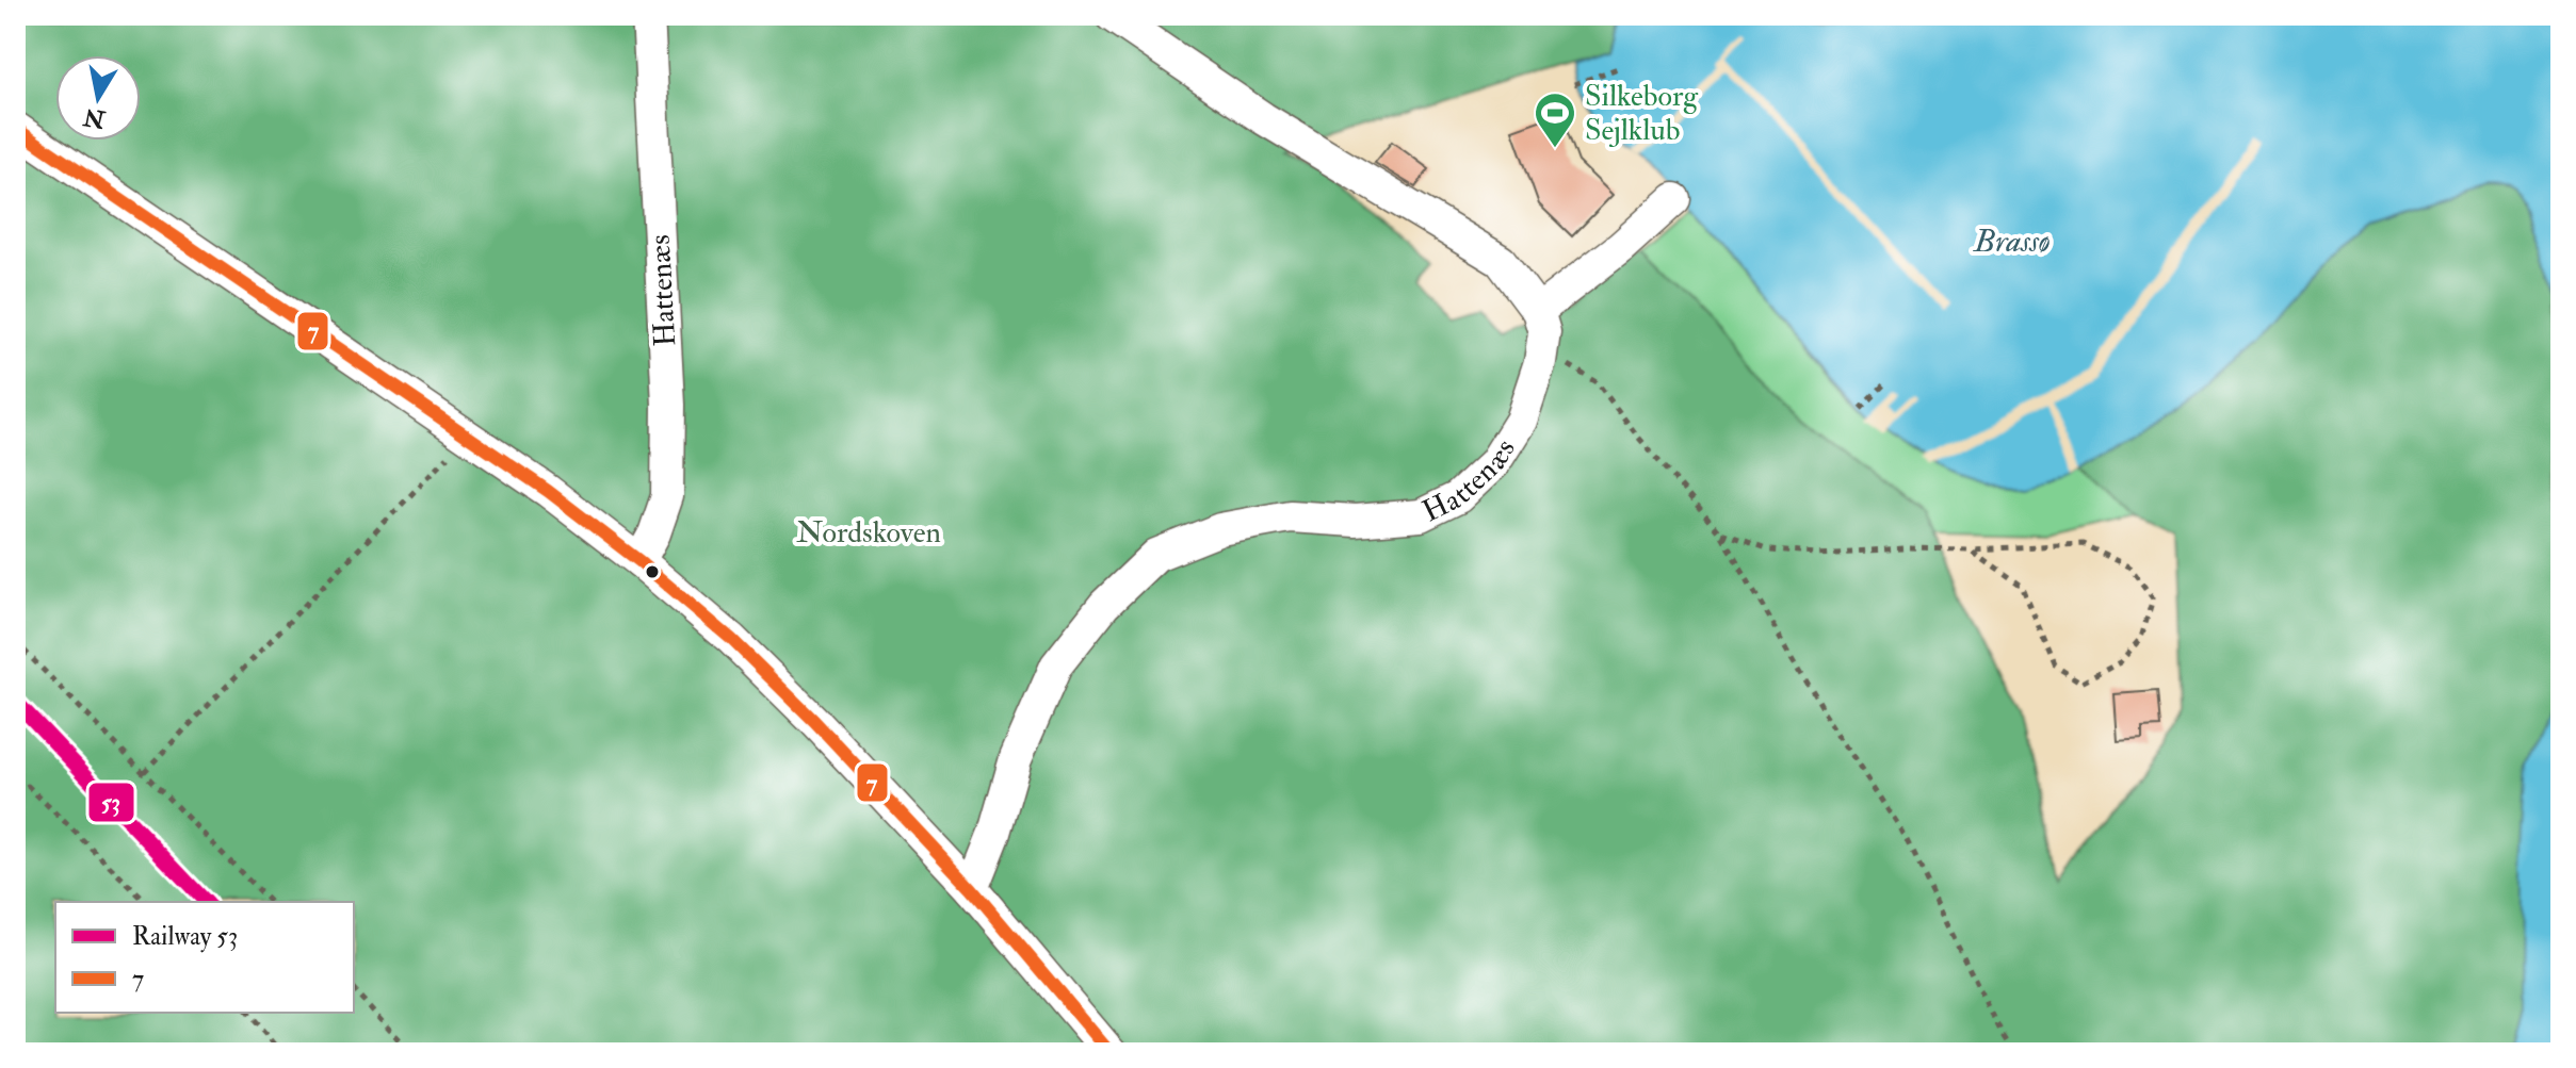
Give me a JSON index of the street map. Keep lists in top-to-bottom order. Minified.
{"streets":{"street":["Hattenæs"]},"water":["Brassø"],"parks":["Nordskoven"],"places":{"sports":["Silkeborg Sejlklub"]},"lines":["transit line 7","rail line 53"],"legend":["Railway 53","7"],"north":"bottom"}
